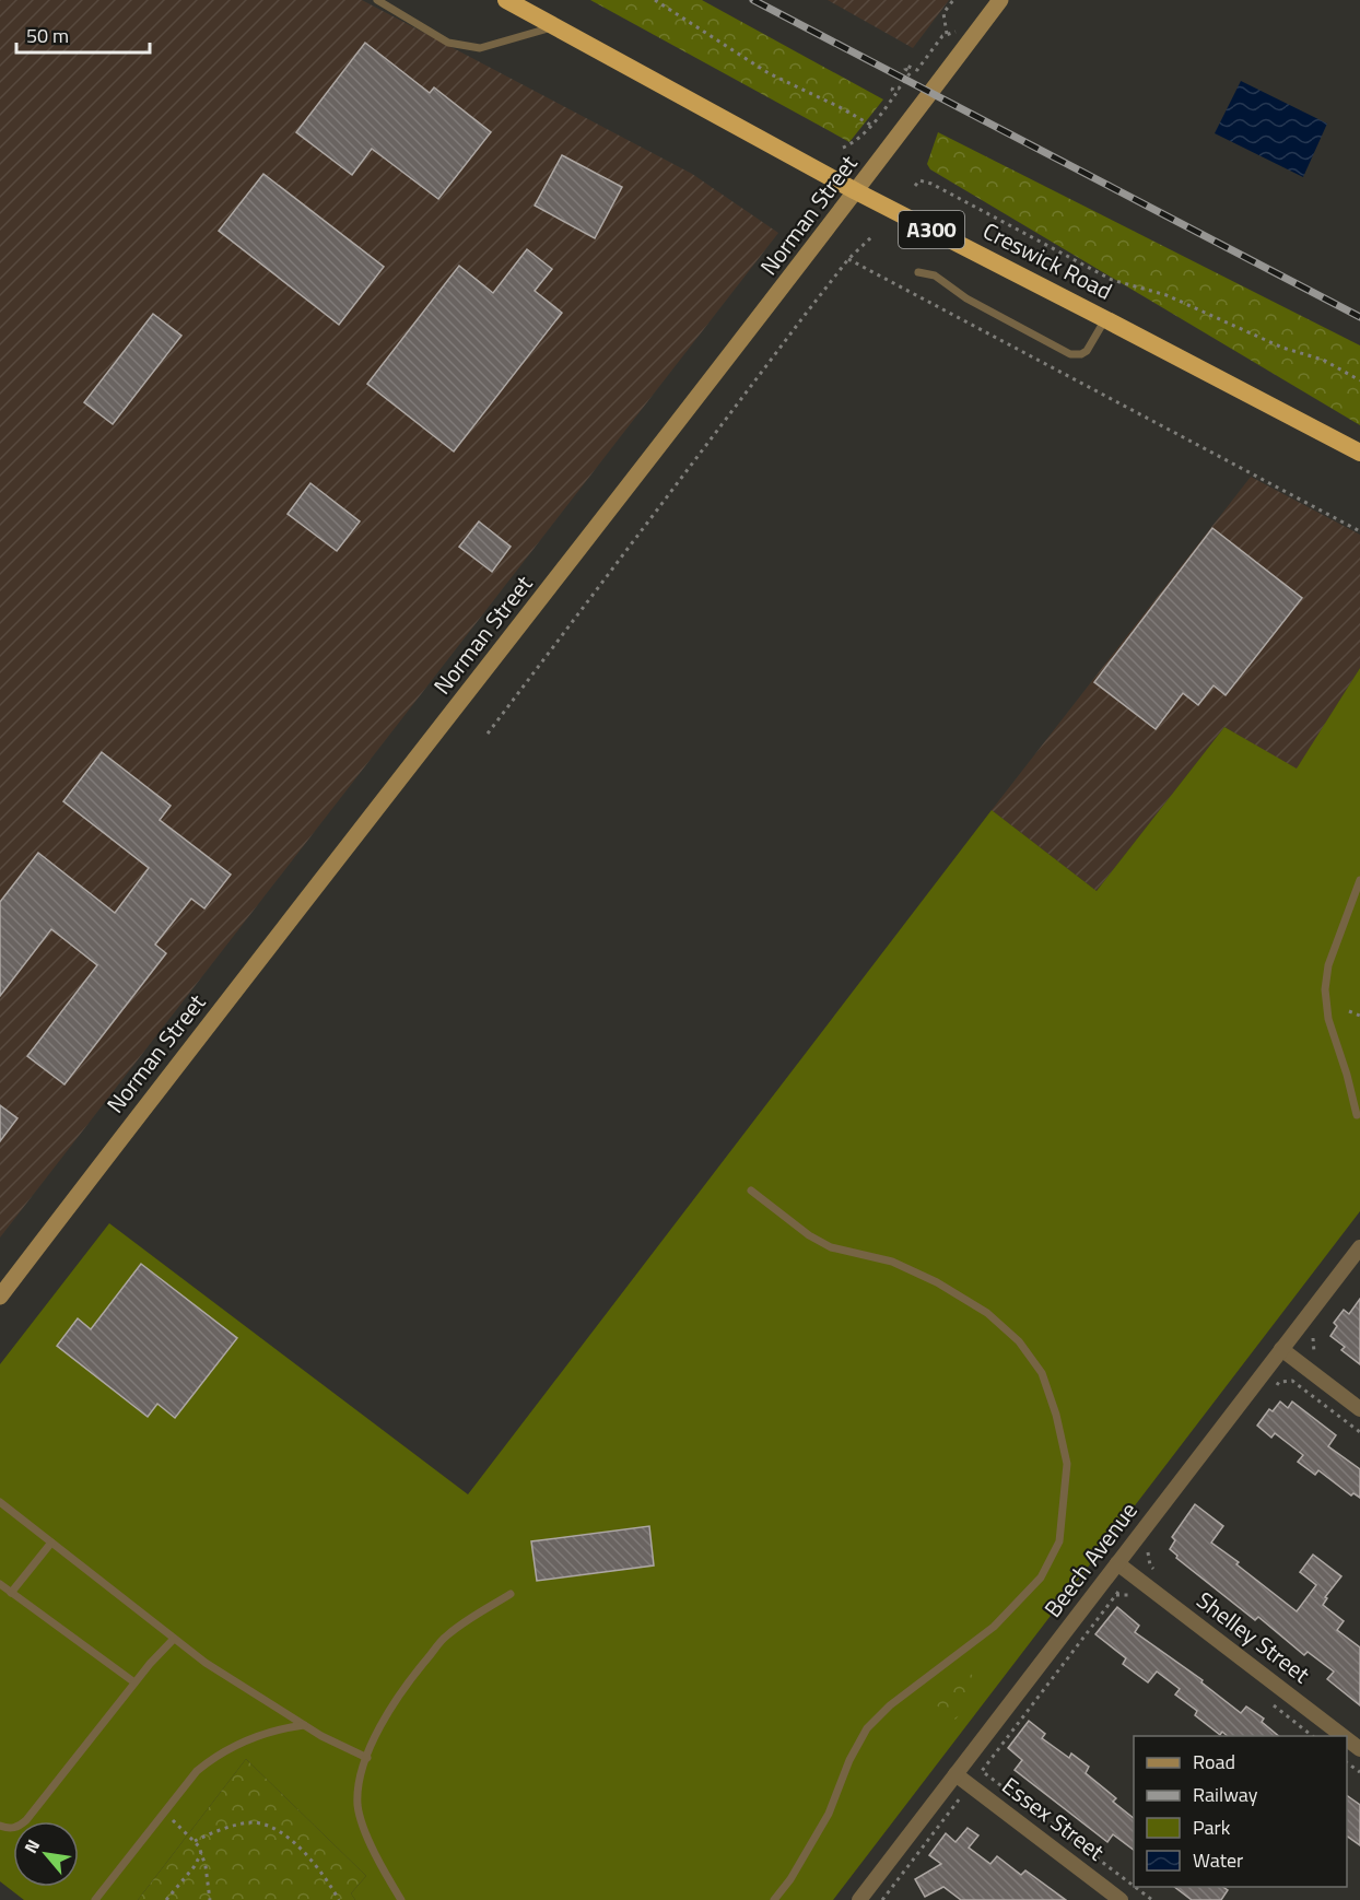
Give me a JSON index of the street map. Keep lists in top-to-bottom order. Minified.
{"streets":{"highway":["A300","Creswick Road"],"main road":["Norman Street"],"street":["Beech Avenue","Shelley Street","Essex Street"]},"crossings":[["Norman Street","Creswick Road"],["Beech Avenue","Shelley Street"],["Beech Avenue","Essex Street"]],"legend":["Road","Railway","Park","Water"],"scale_bar":"50 m","north":"top left"}
